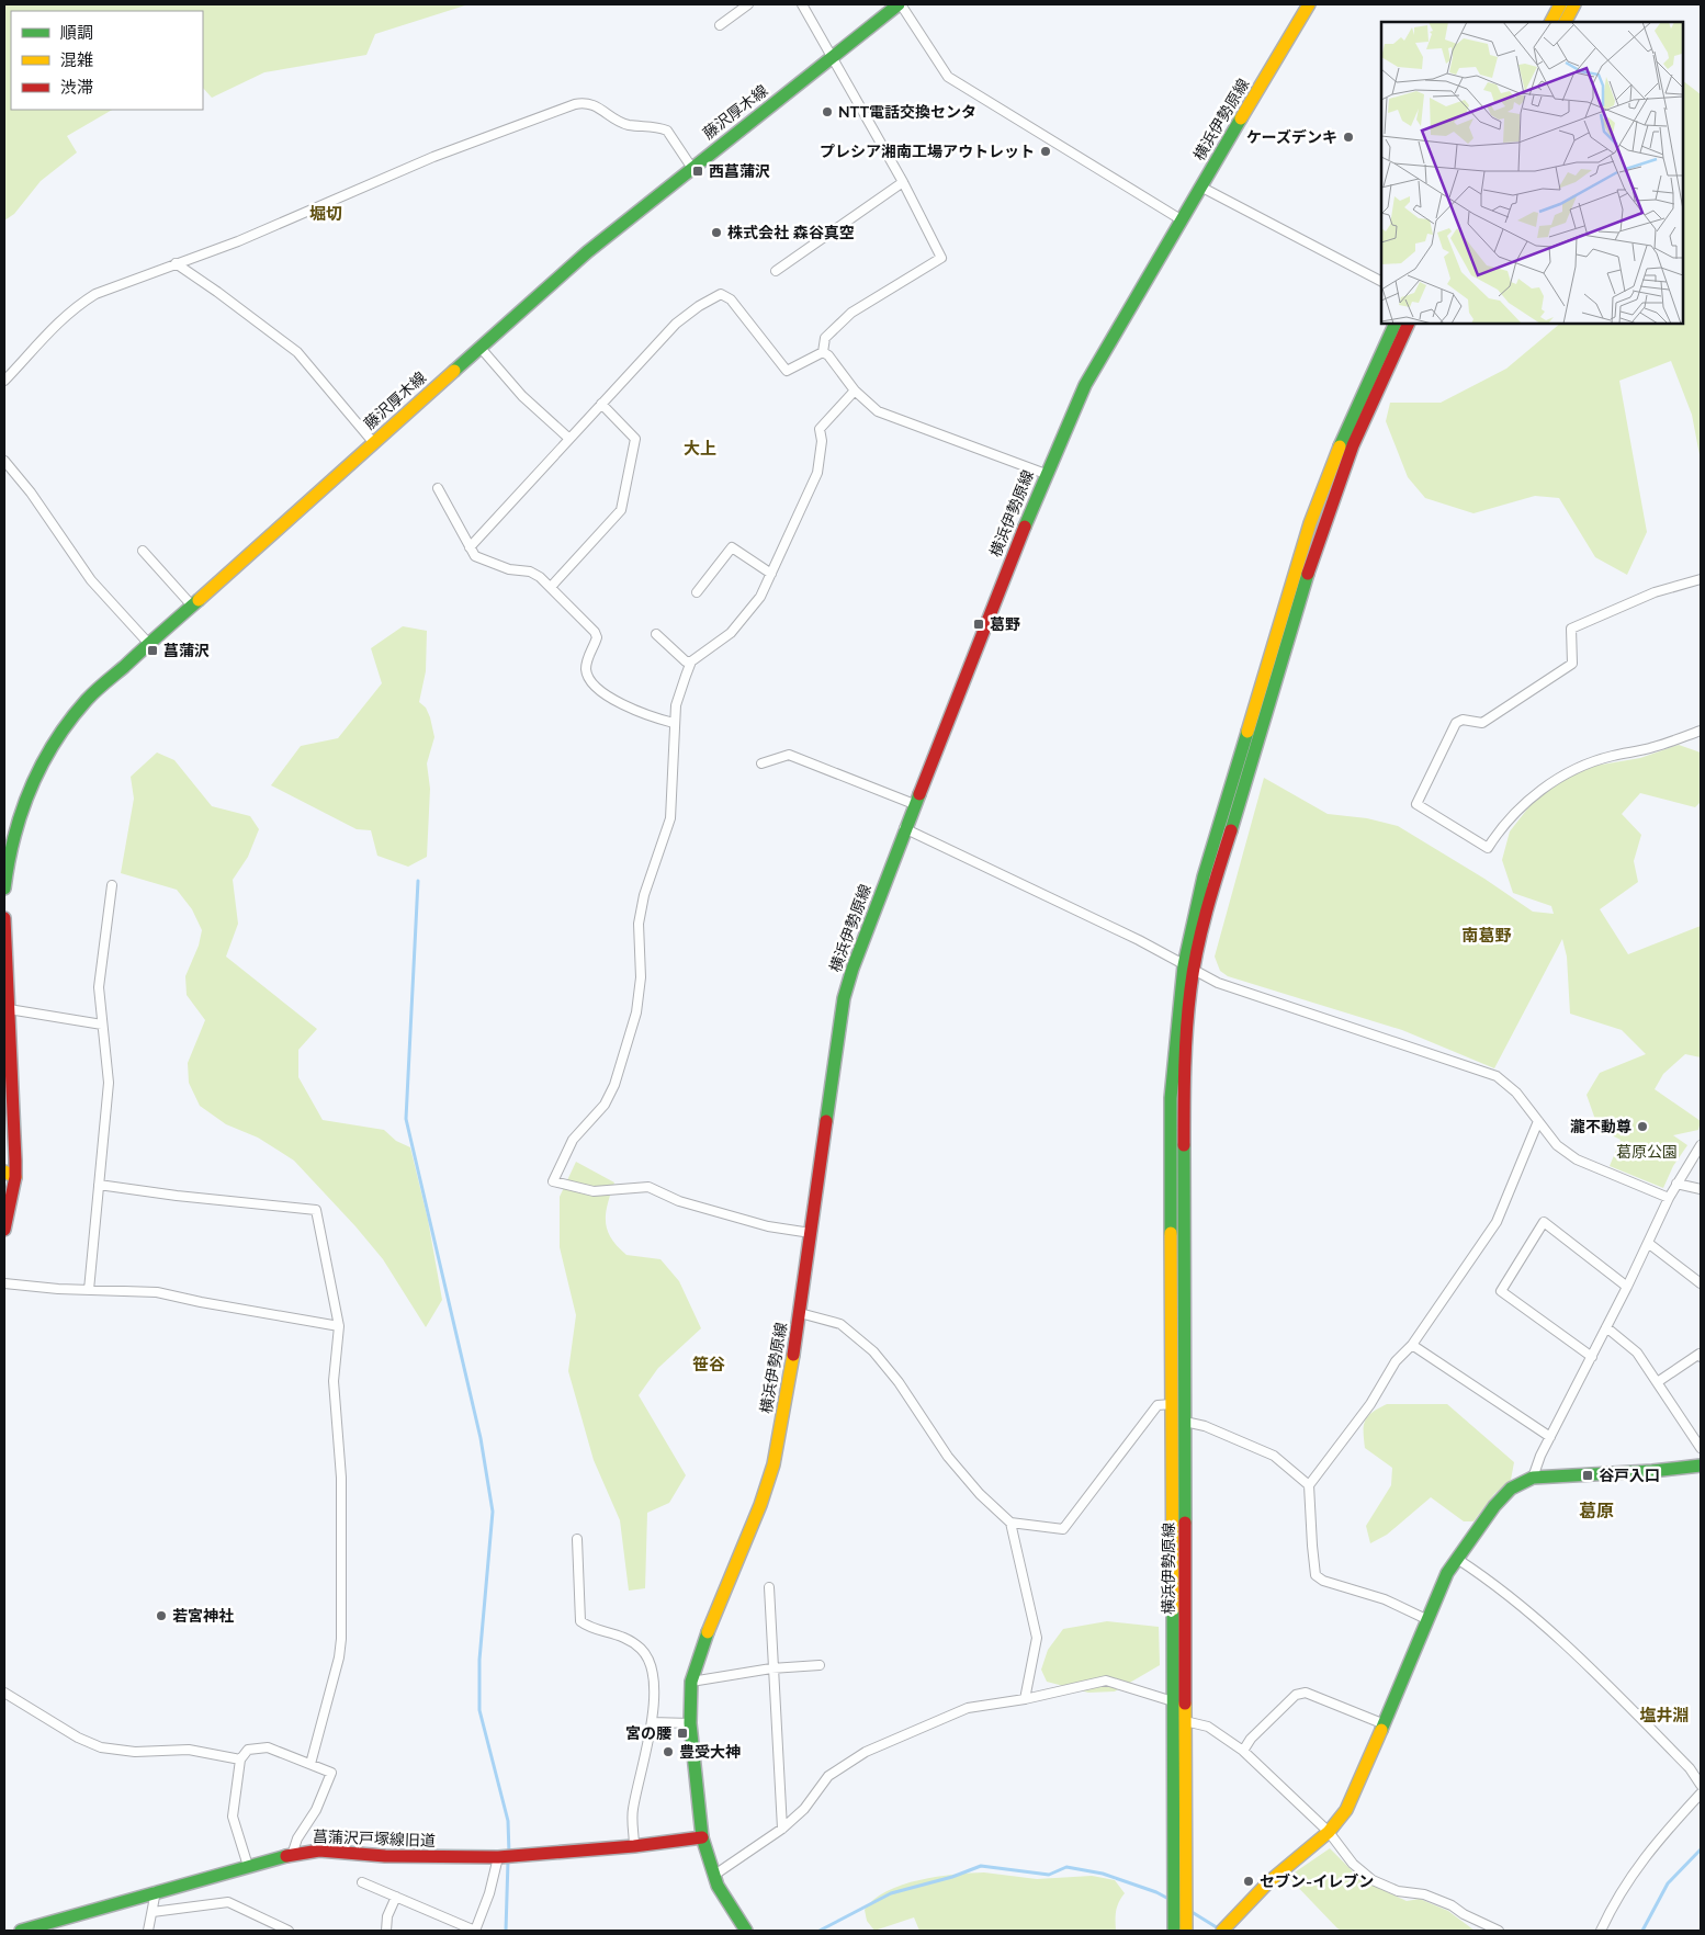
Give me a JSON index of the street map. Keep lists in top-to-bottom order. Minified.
{"streets":{"main road":["藤沢厚木線","横浜伊勢原線","菖蒲沢戸塚線旧道"]},"crossings":[["横浜伊勢原線","菖蒲沢戸塚線旧道"]],"districts":["堀切","大上","南葛野","笹谷","葛原","塩井淵"],"parks":["葛原公園"],"places":{"other":["NTT電話交換センタ","ケーズデンキ","プレシア湘南工場アウトレット","株式会社 森谷真空","瀧不動尊","若宮神社","豊受大神","セブン-イレブン"],"transit":["西菖蒲沢","葛野","菖蒲沢","谷戸入口","宮の腰"]},"legend":["順調","混雑","渋滞"]}
